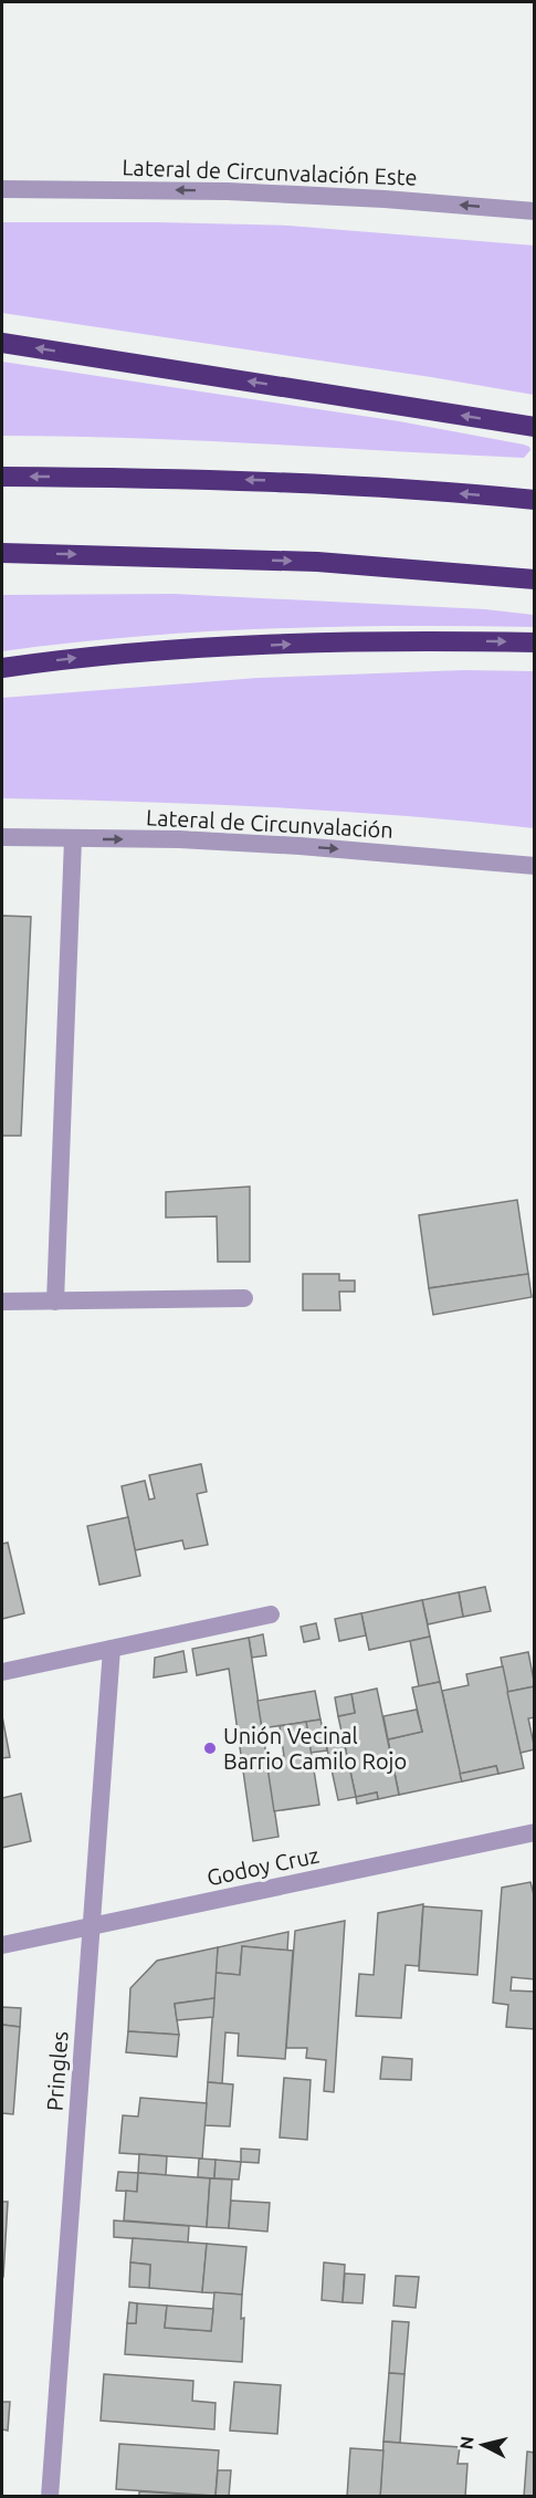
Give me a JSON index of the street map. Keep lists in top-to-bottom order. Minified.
{"streets":{"street":["Lateral de Circunvalación Este","Lateral de Circunvalación","Godoy Cruz","Pringles"]},"crossings":[["Godoy Cruz","Pringles"]],"one_way":["Lateral de Circunvalación Este","Lateral de Circunvalación"],"places":["Unión Vecinal Barrio Camilo Rojo"],"north":"left"}
